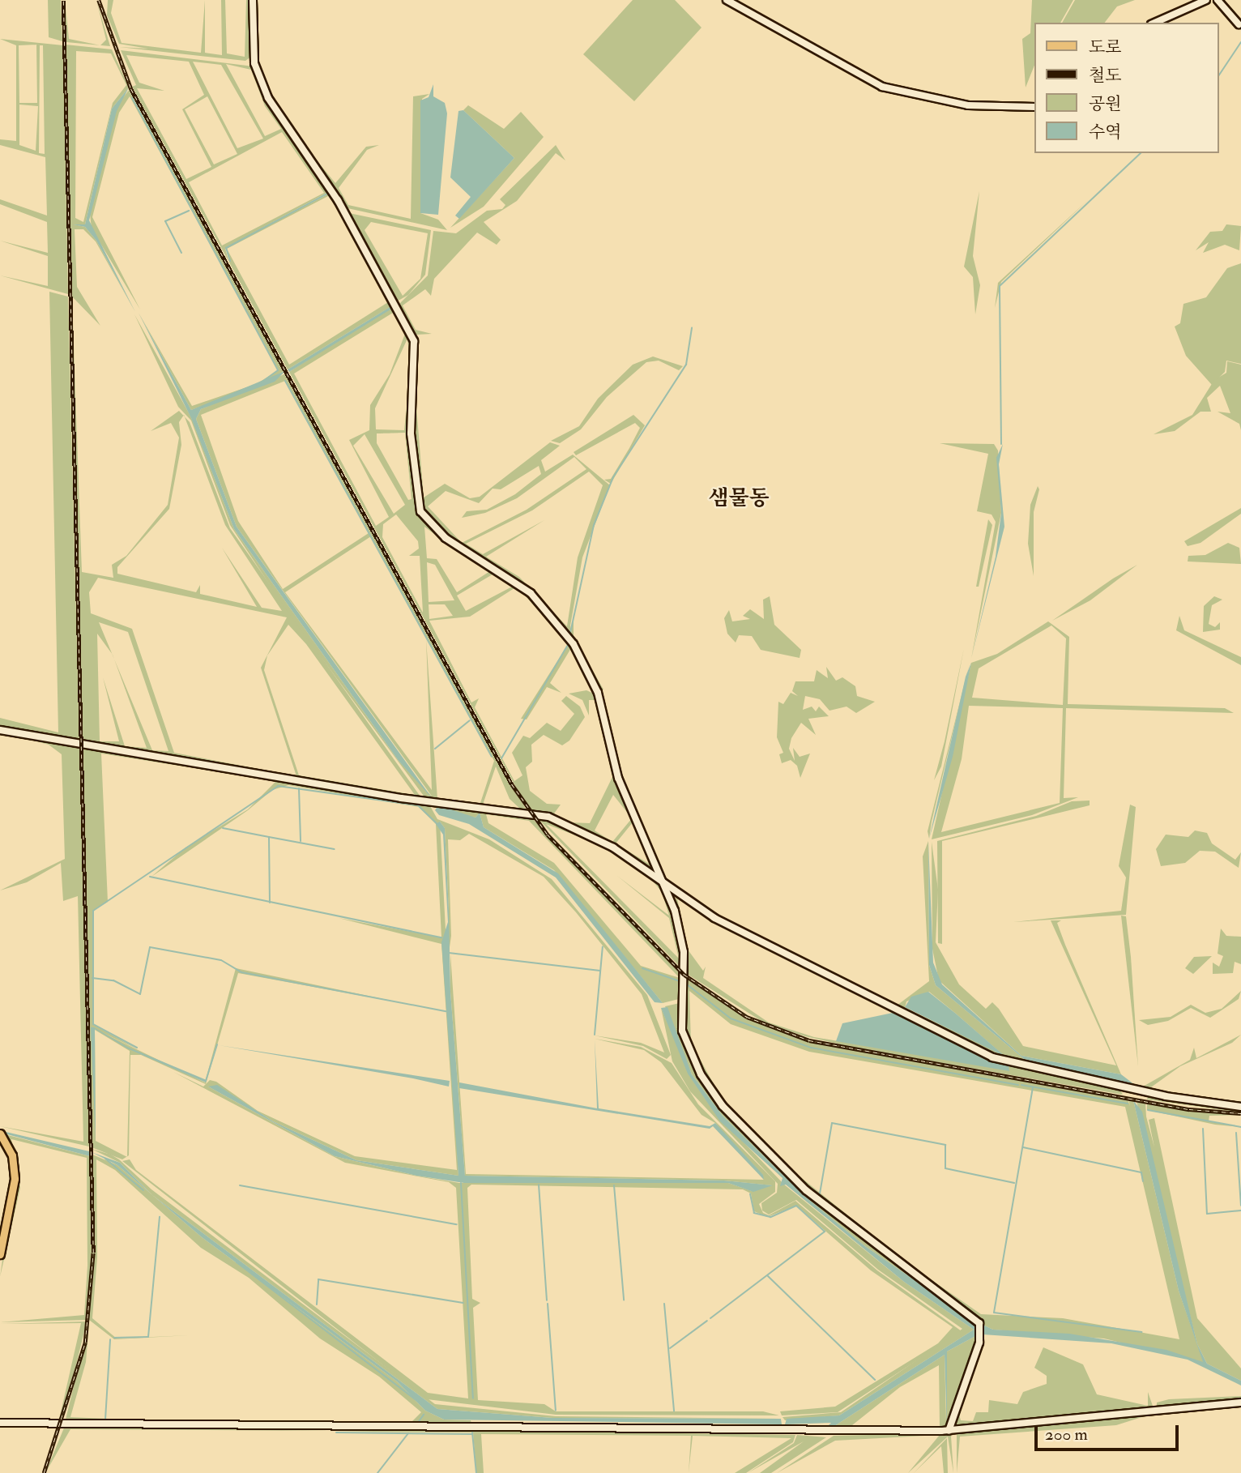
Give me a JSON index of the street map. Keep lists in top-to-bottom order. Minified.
{"districts":["샘물동"],"legend":["도로","철도","공원","수역"],"scale_bar":"200 m"}
